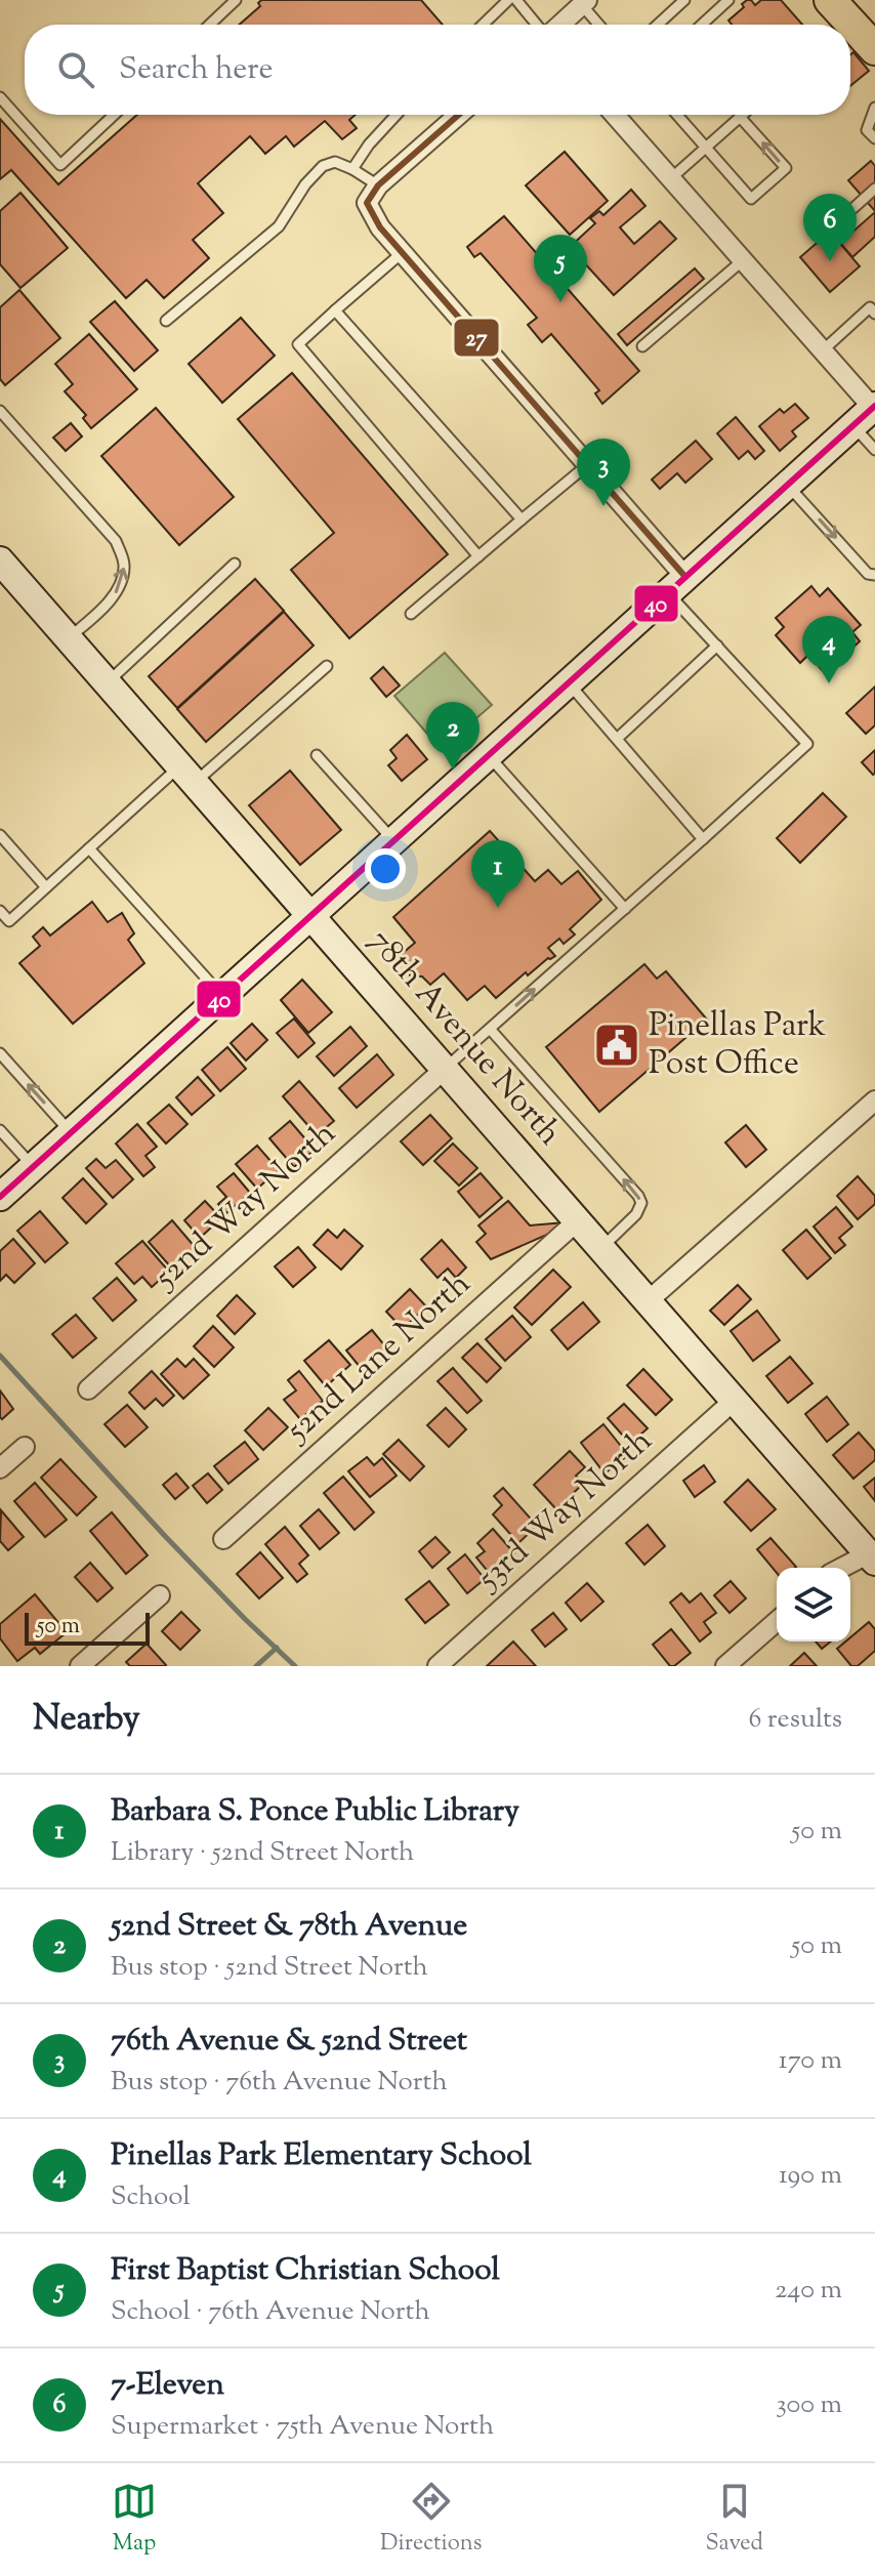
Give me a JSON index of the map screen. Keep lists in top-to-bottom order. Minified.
{"streets":{"street":["78th Avenue North","52nd Way North","52nd Lane North","53rd Way North"]},"crossings":[["78th Avenue North","52nd Way North"],["78th Avenue North","52nd Lane North"],["78th Avenue North","53rd Way North"]],"places":{"public building":["Pinellas Park Post Office"]},"lines":["transit line 27","transit line 40"],"scale_bar":"50 m","page":{"search":"Search here","pins":["6","5","3","4","2","1"],"scale":"50 m","heading":["Nearby","6 results"],"list":[{"mark":"1","name":"Barbara S. Ponce Public Library","note":"Library · 52nd Street North","value":"50 m"},{"mark":"2","name":"52nd Street & 78th Avenue","note":"Bus stop · 52nd Street North","value":"50 m"},{"mark":"3","name":"76th Avenue & 52nd Street","note":"Bus stop · 76th Avenue North","value":"170 m"},{"mark":"4","name":"Pinellas Park Elementary School","note":"School","value":"190 m"},{"mark":"5","name":"First Baptist Christian School","note":"School · 76th Avenue North","value":"240 m"},{"mark":"6","name":"7-Eleven","note":"Supermarket · 75th Avenue North","value":"300 m"}],"nav":["Map","Directions","Saved"]}}
